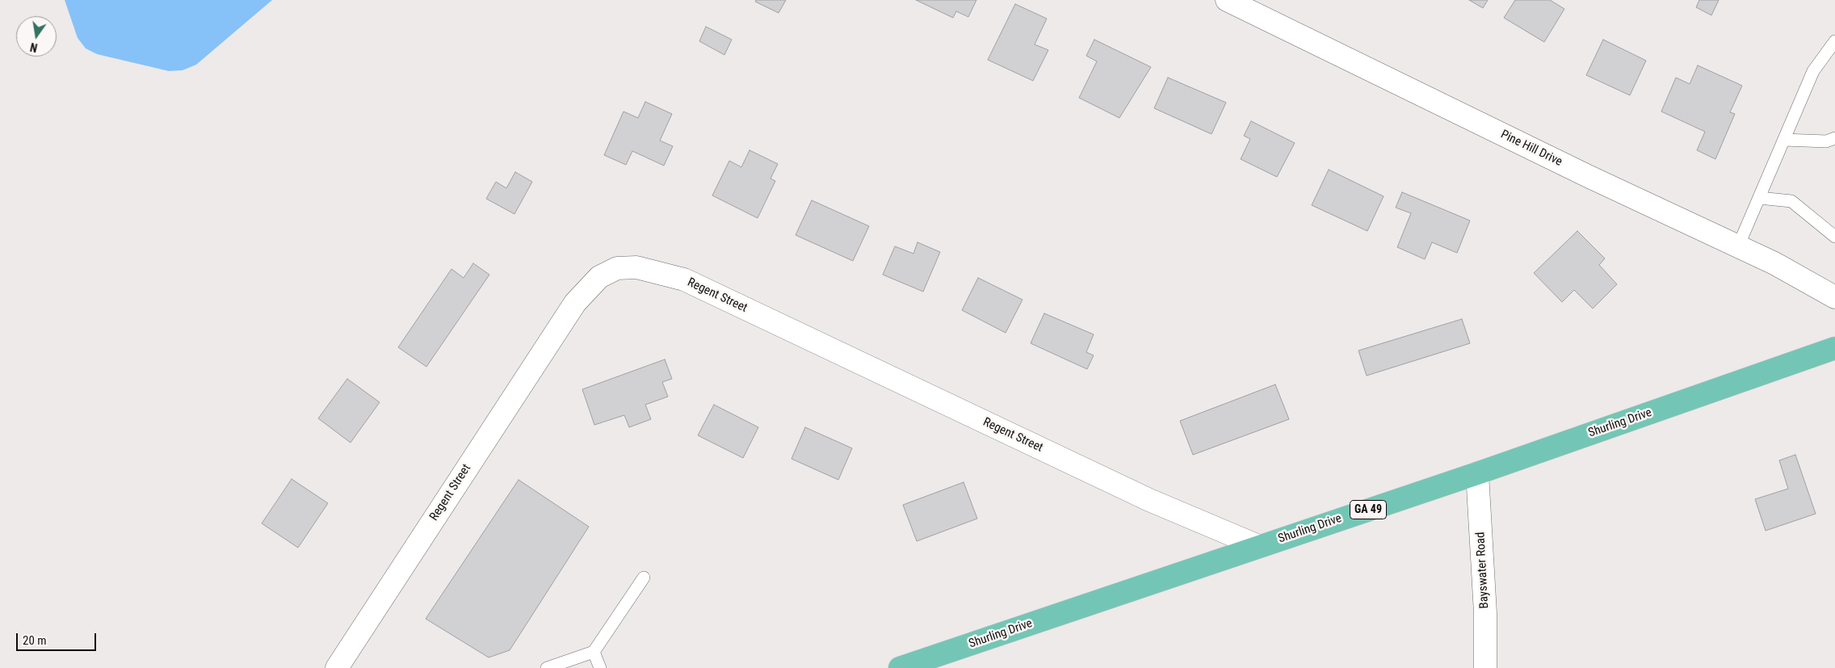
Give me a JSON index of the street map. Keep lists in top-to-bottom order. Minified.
{"streets":{"main road":["Shurling Drive","GA 49"],"street":["Pine Hill Drive","Regent Street","Bayswater Road"]},"crossings":[["Regent Street","Shurling Drive"],["Shurling Drive","Bayswater Road"]],"scale_bar":"20 m","north":"bottom"}
